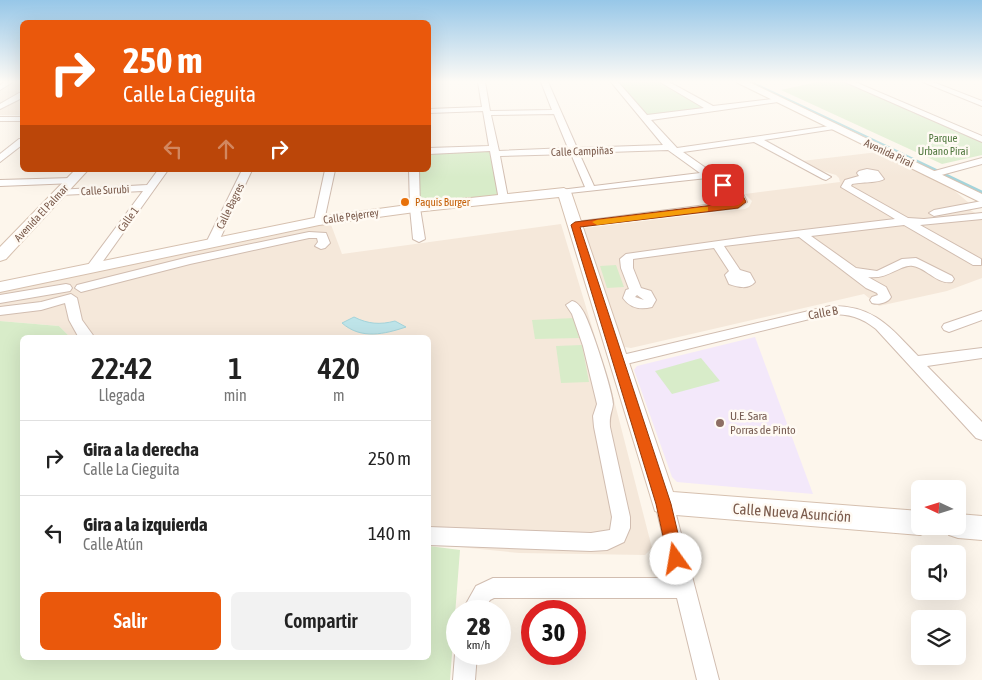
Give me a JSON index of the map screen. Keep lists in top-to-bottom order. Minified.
{"streets":{"main road":["Avenida Piraí","Calle Pejerrey"],"street":["Calle Campiñas","Calle Surubi","Calle Bagres","Avenida El Palmar","Calle 1","Calle B","Calle Nueva Asunción"]},"crossings":[["Calle Campiñas","Avenida Piraí"],["Calle Surubi","Avenida El Palmar"],["Calle Surubi","Calle 1"],["Calle Bagres","Calle Pejerrey"],["Calle Pejerrey","Calle 1"]],"parks":["Parque Urbano Pirai"],"places":["Paquis Burger","U.E. Sara Porras de Pinto"],"north":"left","page":{"turn":["250 m","Calle La Cieguita"],"eta":["22:42","Llegada","1","min","420","m"],"list":[{"name":"Gira a la derecha","note":"Calle La Cieguita","value":"250 m"},{"name":"Gira a la izquierda","note":"Calle Atún","value":"140 m"}],"buttons":["Salir","Compartir"],"speed":"28 km/h","limit":"30"}}
